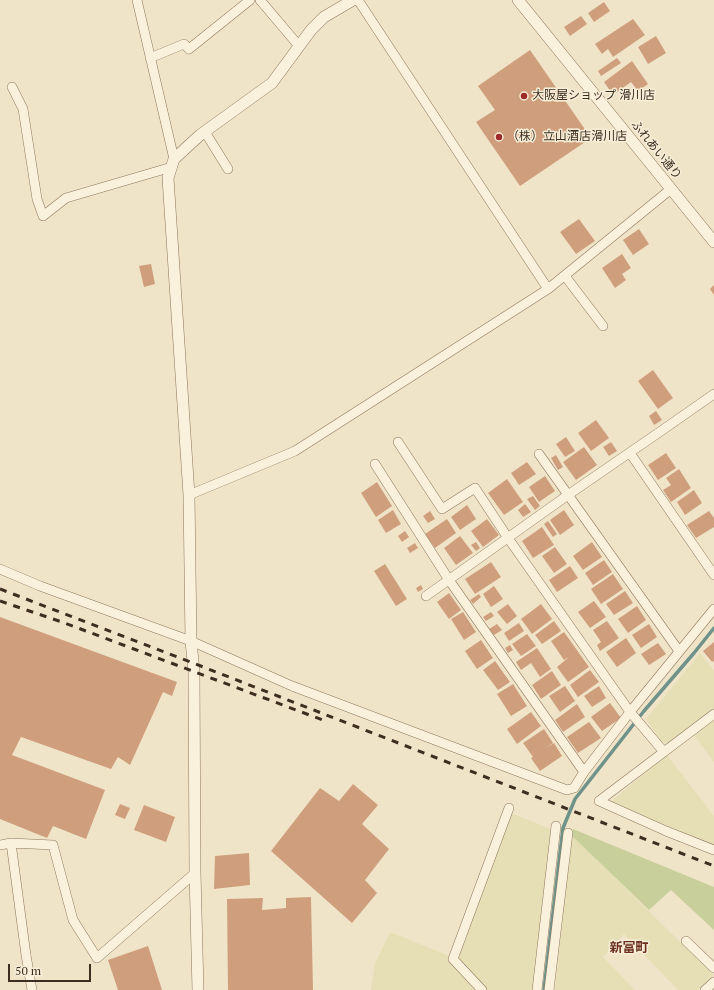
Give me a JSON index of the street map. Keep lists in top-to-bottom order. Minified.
{"streets":{"street":["ふれあい通り"]},"districts":["新富町"],"places":["大阪屋ショップ 滑川店","（株）立山酒店滑川店"],"scale_bar":"50 m"}
